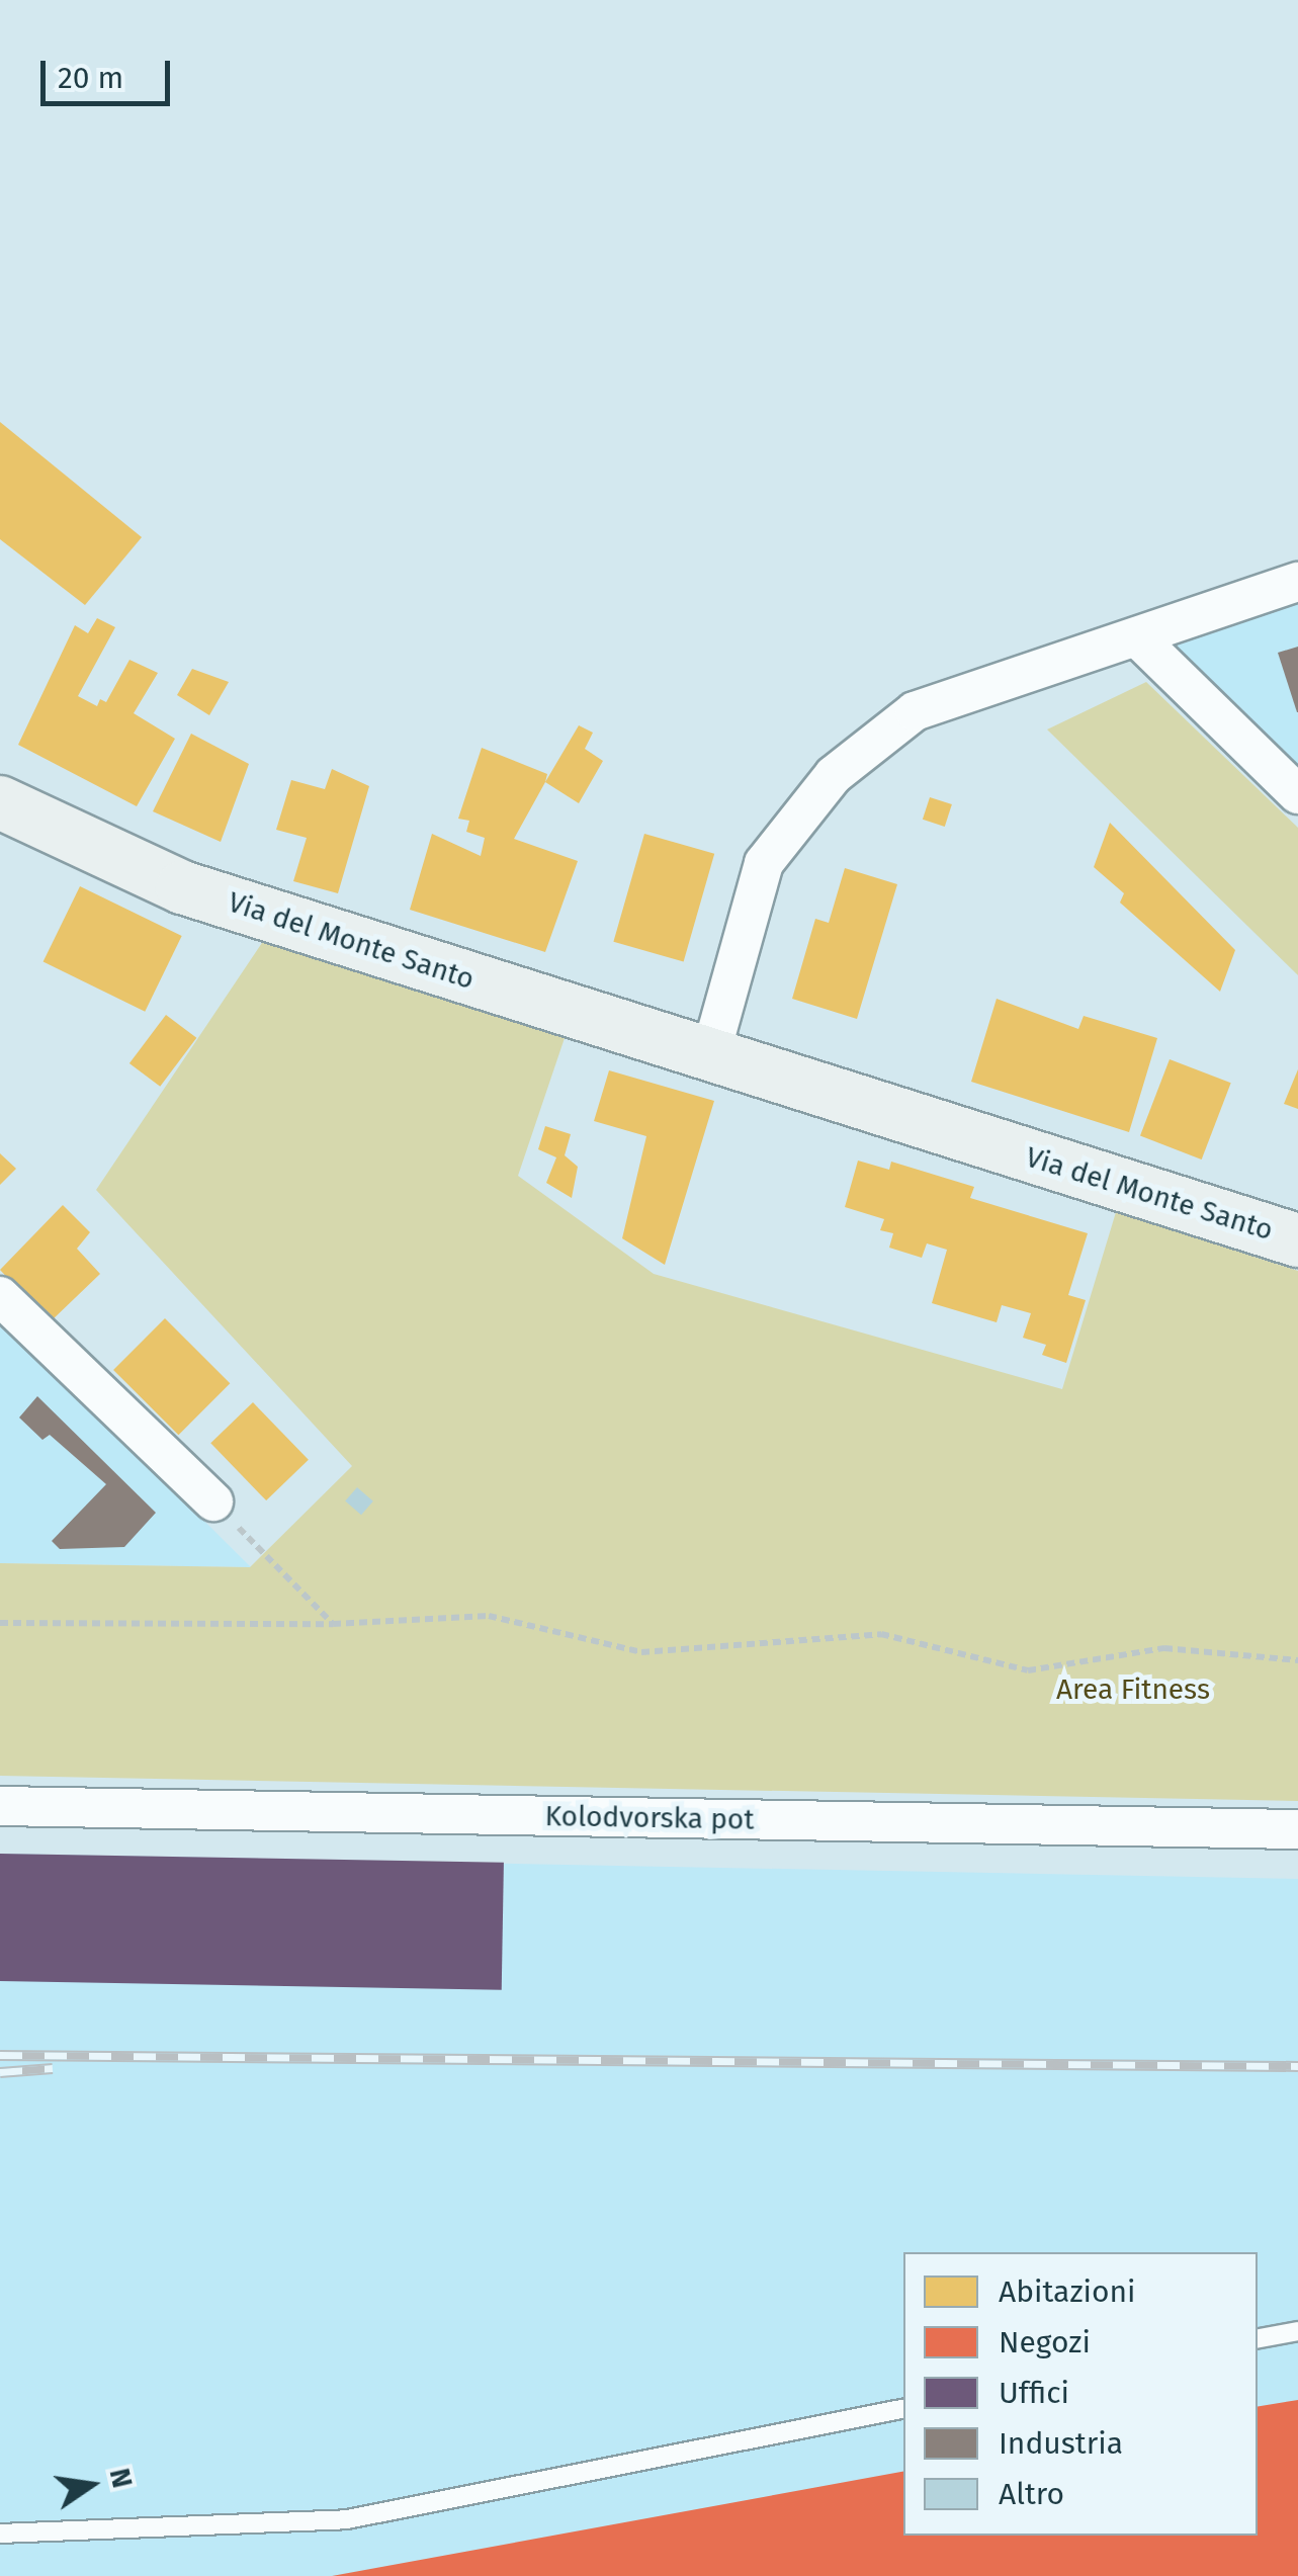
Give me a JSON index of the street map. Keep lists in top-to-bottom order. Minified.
{"streets":{"main road":["Via del Monte Santo"],"street":["Kolodvorska pot"]},"parks":["Area Fitness"],"legend":["Abitazioni","Negozi","Uffici","Industria","Altro"],"scale_bar":"20 m","north":"right"}
